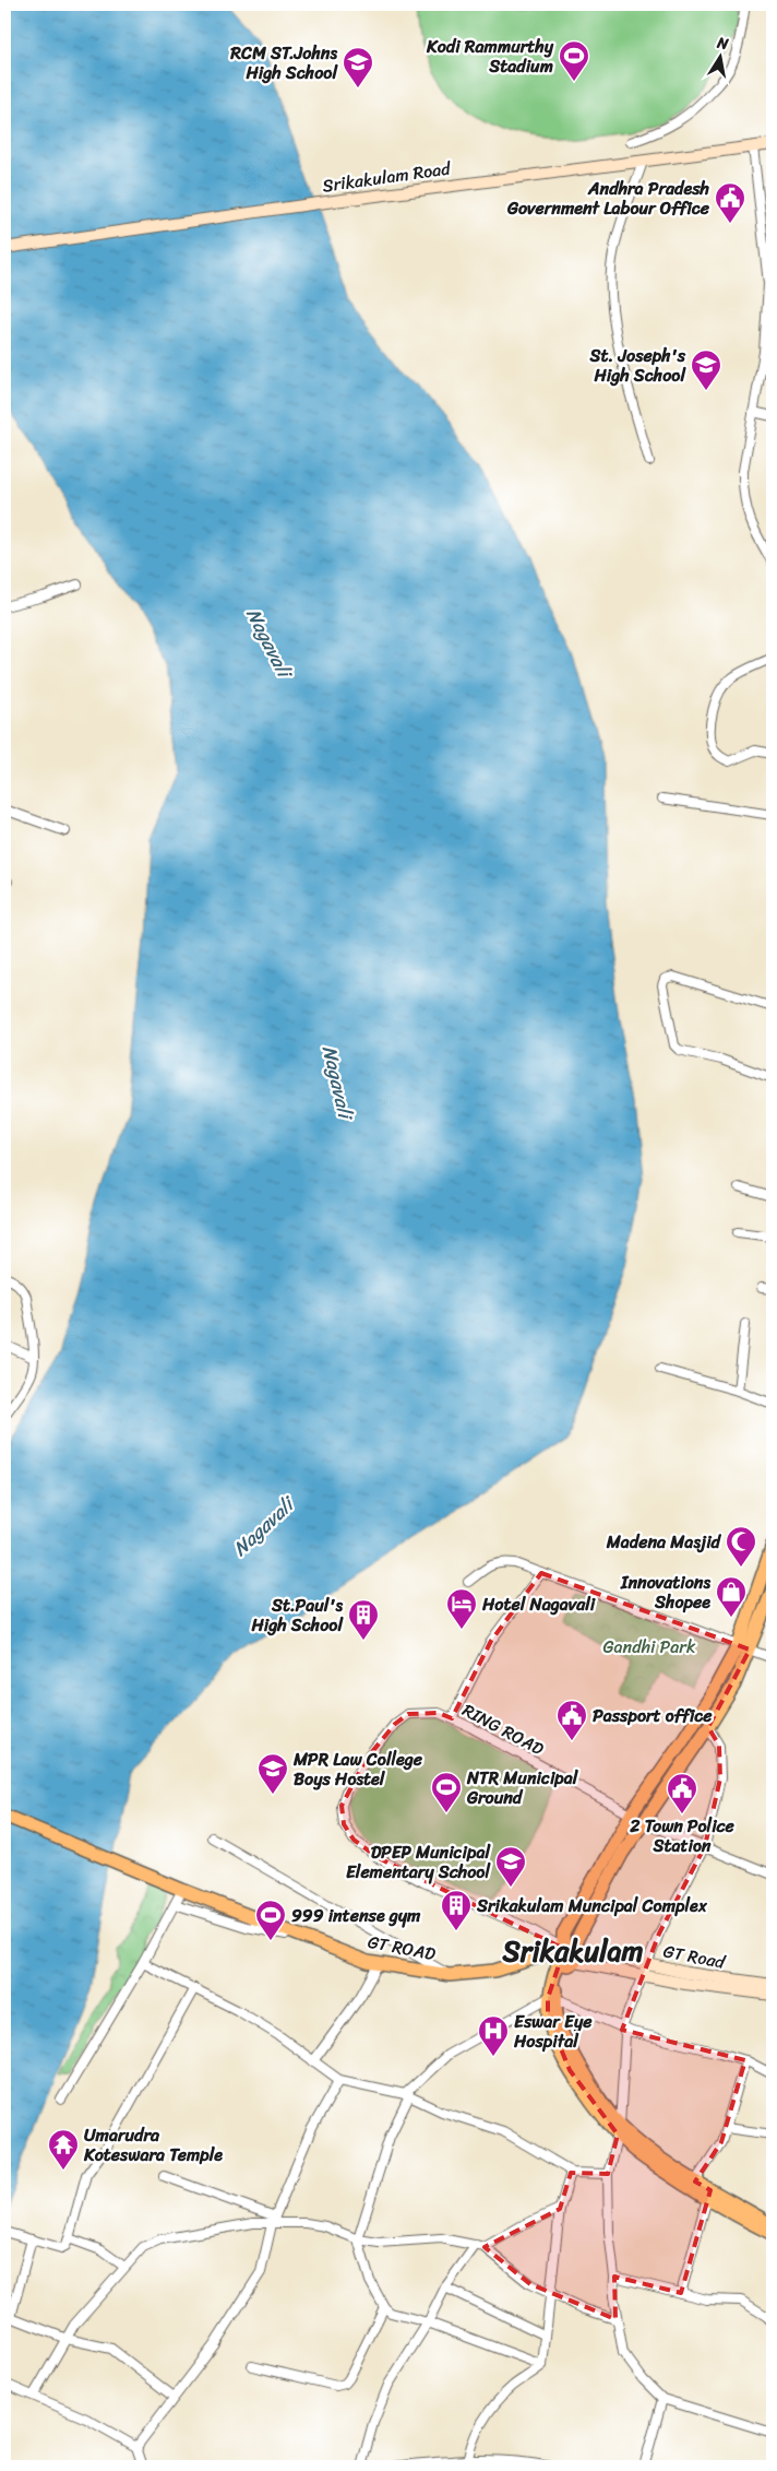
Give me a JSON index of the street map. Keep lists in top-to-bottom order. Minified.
{"streets":{"main road":["Srikakulam Road","GT ROAD","GT Road"],"street":["RING ROAD"]},"crossings":[["RING ROAD","GT ROAD"],["RING ROAD","GT Road"],["GT ROAD","GT Road"]],"districts":["Srikakulam"],"water":["Nagavali"],"parks":["Gandhi Park"],"places":{"sports":["Kodi Rammurthy Stadium","NTR Municipal Ground","999 intense gym"],"school or university":["RCM ST.Johns High School","St. Joseph's High School","MPR Law College Boys Hostel","DPEP Municipal Elementary School"],"public building":["Andhra Pradesh Government Labour Office","Passport office","2 Town Police Station"],"mosque":["Madena Masjid"],"shop":["Innovations Shopee"],"hotel":["Hotel Nagavali"],"building":["St.Paul's High School","Srikakulam Muncipal Complex"],"hospital":["Eswar Eye Hospital"],"temple":["Umarudra Koteswara Temple"]},"north":"top"}
